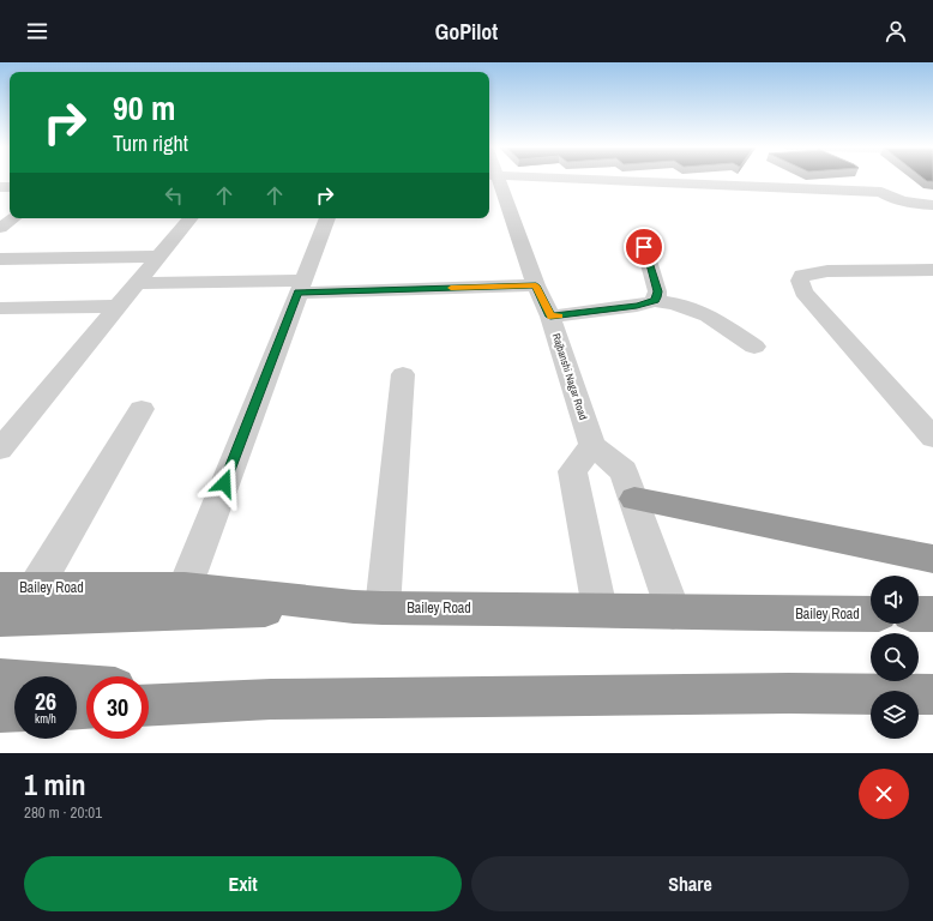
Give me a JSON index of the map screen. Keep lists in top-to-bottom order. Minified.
{"streets":{"highway":["Bailey Road"],"street":["Rajbanshi Nagar Road"]},"page":{"header":"GoPilot","turn":["90 m","Turn right"],"speed":"26 km/h","limit":"30","heading":["1 min","280 m · 20:01"],"buttons":["Exit","Share"]}}
